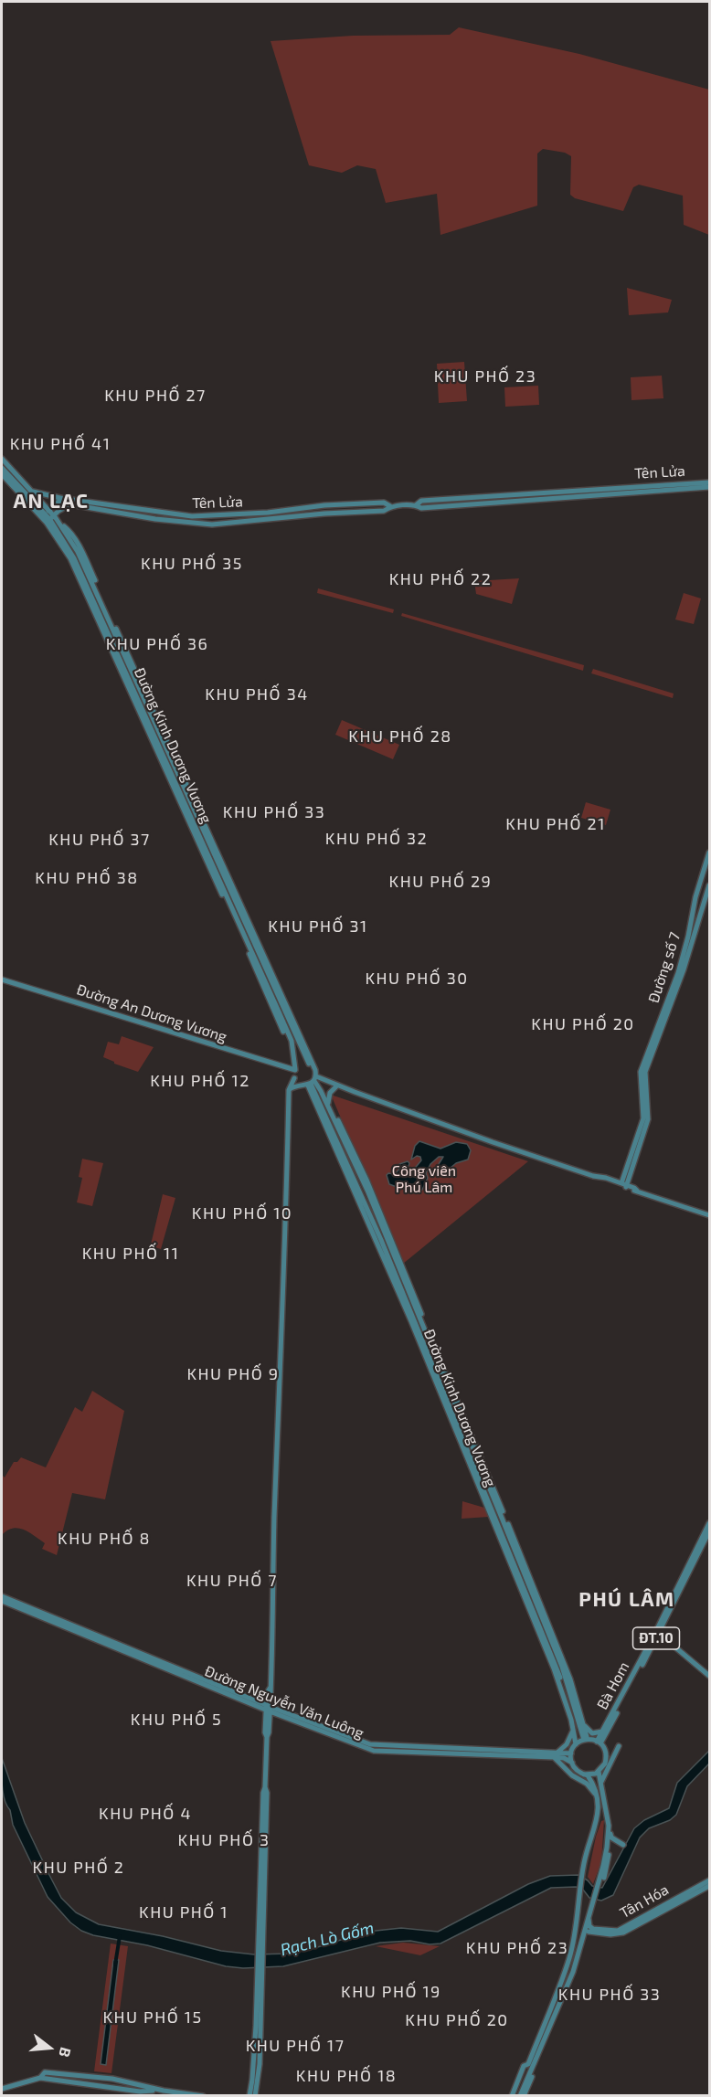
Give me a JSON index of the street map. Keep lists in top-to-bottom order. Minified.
{"streets":{"main road":["Tên Lửa","Đường Kinh Dương Vương","Đường số 7","Đường An Dương Vương","ĐT.10","Bà Hom","Đường Nguyễn Văn Luông","Tân Hóa"]},"crossings":[["Tên Lửa","Đường Kinh Dương Vương"],["Đường Kinh Dương Vương","Đường An Dương Vương"],["Đường Kinh Dương Vương","Bà Hom"],["Đường Kinh Dương Vương","Đường Nguyễn Văn Luông"],["Bà Hom","Đường Nguyễn Văn Luông"]],"districts":["KHU PHỐ 23","KHU PHỐ 27","KHU PHỐ 41","AN LẠC","KHU PHỐ 35","KHU PHỐ 22","KHU PHỐ 36","KHU PHỐ 34","KHU PHỐ 28","KHU PHỐ 33","KHU PHỐ 21","KHU PHỐ 32","KHU PHỐ 37","KHU PHỐ 38","KHU PHỐ 29","KHU PHỐ 31","KHU PHỐ 30","KHU PHỐ 20","KHU PHỐ 12","KHU PHỐ 10","KHU PHỐ 11","KHU PHỐ 9","KHU PHỐ 8","KHU PHỐ 7","PHÚ LÂM","KHU PHỐ 5","KHU PHỐ 4","KHU PHỐ 3","KHU PHỐ 2","KHU PHỐ 1","KHU PHỐ 23","KHU PHỐ 19","KHU PHỐ 33","KHU PHỐ 15","KHU PHỐ 20","KHU PHỐ 17","KHU PHỐ 18"],"water":["Rạch Lò Gốm"],"parks":["Công viên Phú Lâm"],"north":"right"}
